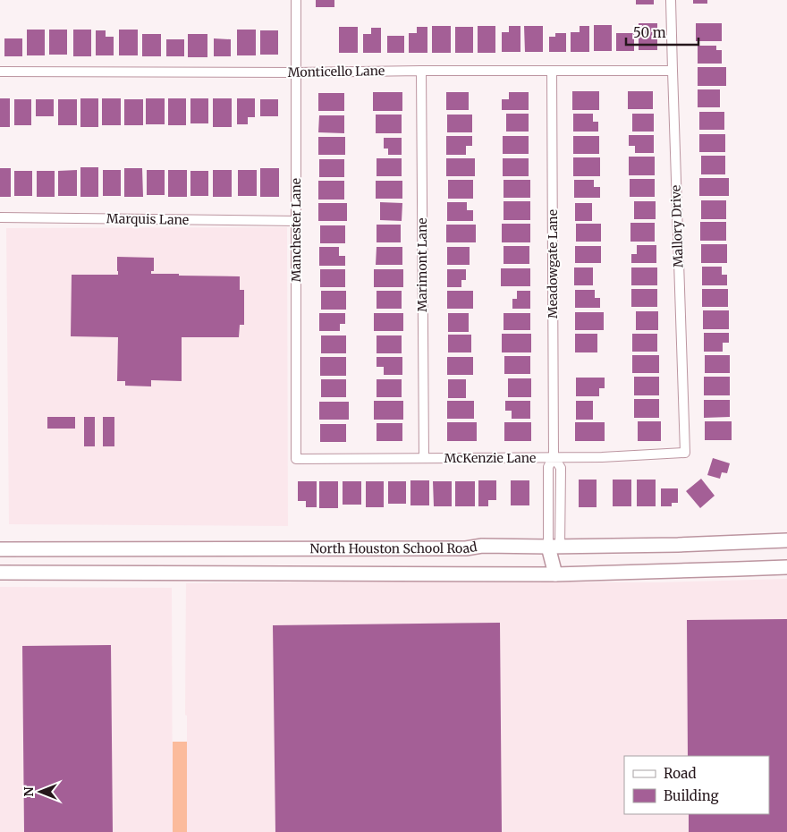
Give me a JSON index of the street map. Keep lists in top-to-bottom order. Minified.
{"streets":{"main road":["North Houston School Road"],"street":["Monticello Lane","Marquis Lane","Mallory Drive","Manchester Lane","Meadowgate Lane","Marimont Lane","McKenzie Lane"]},"crossings":[["Monticello Lane","Mallory Drive"],["Monticello Lane","Manchester Lane"],["Monticello Lane","Meadowgate Lane"],["Monticello Lane","Marimont Lane"],["Marquis Lane","Manchester Lane"],["Mallory Drive","McKenzie Lane"],["Manchester Lane","McKenzie Lane"],["Meadowgate Lane","McKenzie Lane"],["Meadowgate Lane","North Houston School Road"],["Marimont Lane","McKenzie Lane"]],"legend":["Road","Building"],"scale_bar":"50 m","north":"left"}
